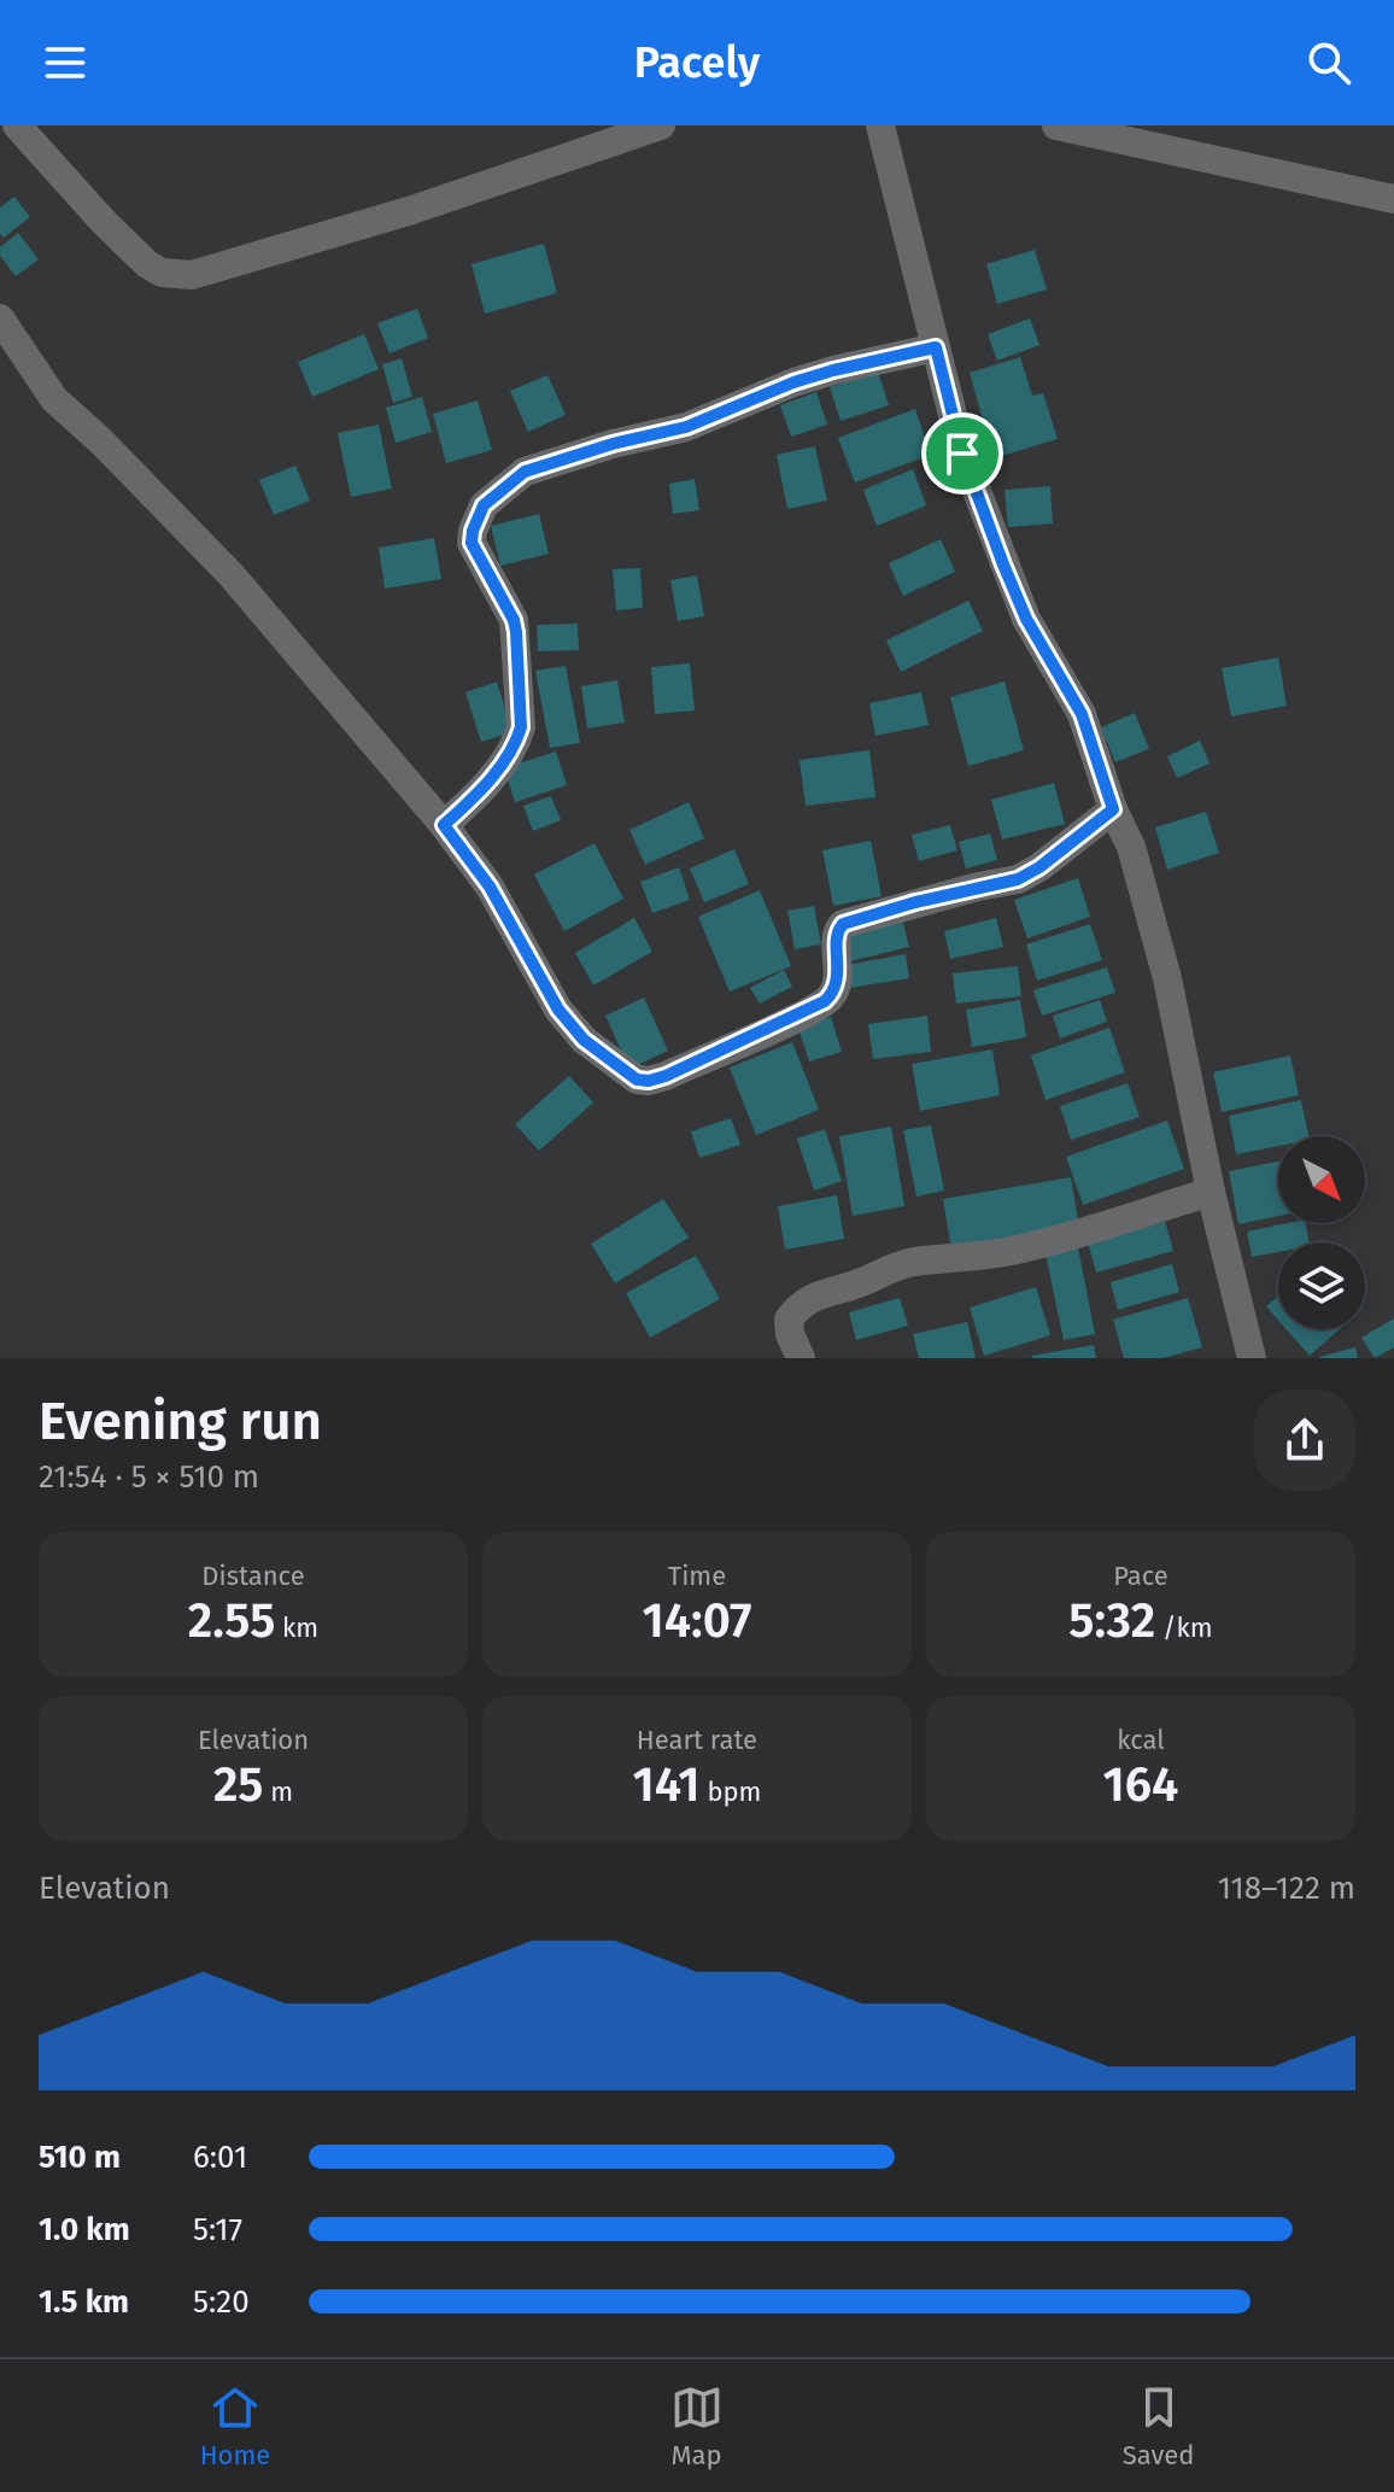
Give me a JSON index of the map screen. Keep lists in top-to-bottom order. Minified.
{"north":"bottom right","page":{"header":"Pacely","heading":["Evening run","21:54 · 5 × 510 m"],"stats":[["Distance","2.55 km"],["Time","14:07"],["Pace","5:32 /km"],["Elevation","25 m"],["Heart rate","141 bpm"],["kcal","164"]],"chart":["Elevation","118–122 m"],"list":[{"name":"510 m","note":"6:01"},{"name":"1.0 km","note":"5:17"},{"name":"1.5 km","note":"5:20"}],"tabs":["Home","Map","Saved"]}}
